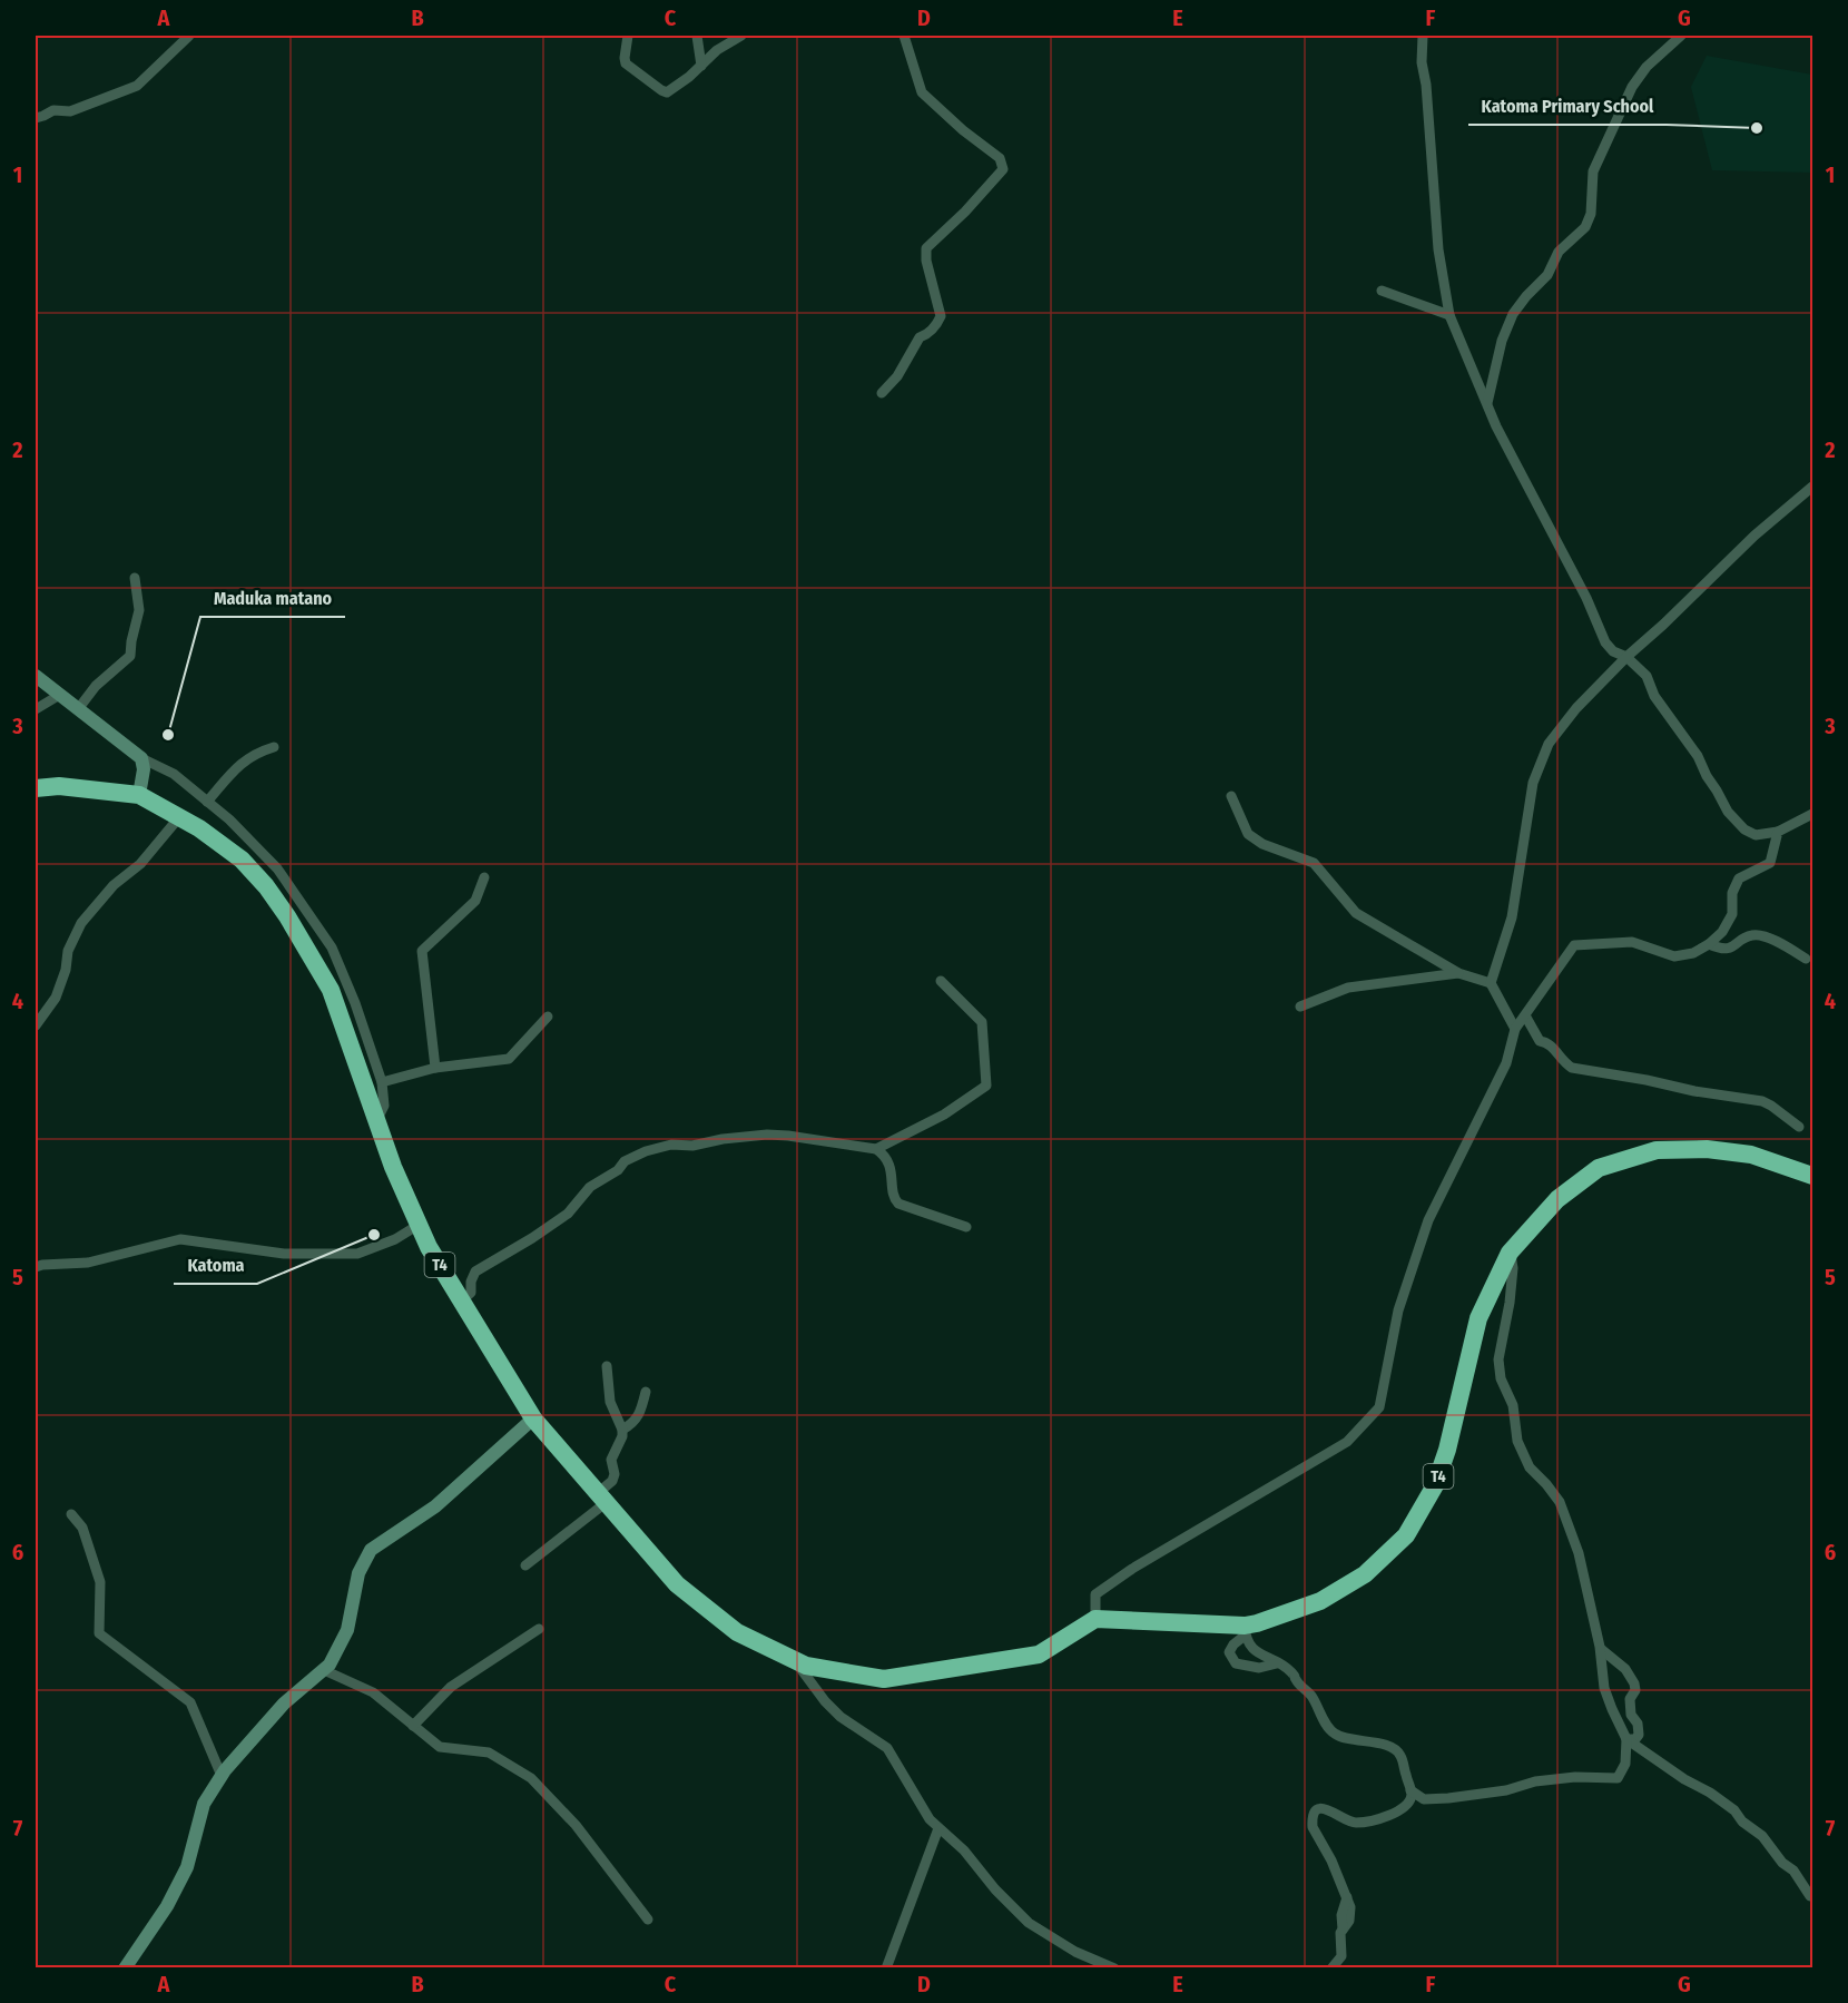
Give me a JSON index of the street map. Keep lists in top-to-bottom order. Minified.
{"streets":{"highway":["T4"]},"places":["Katoma Primary School","Maduka matano","Katoma"],"grid":{"columns":["A","B","C","D","E","F","G"],"rows":["1","2","3","4","5","6","7"]}}
